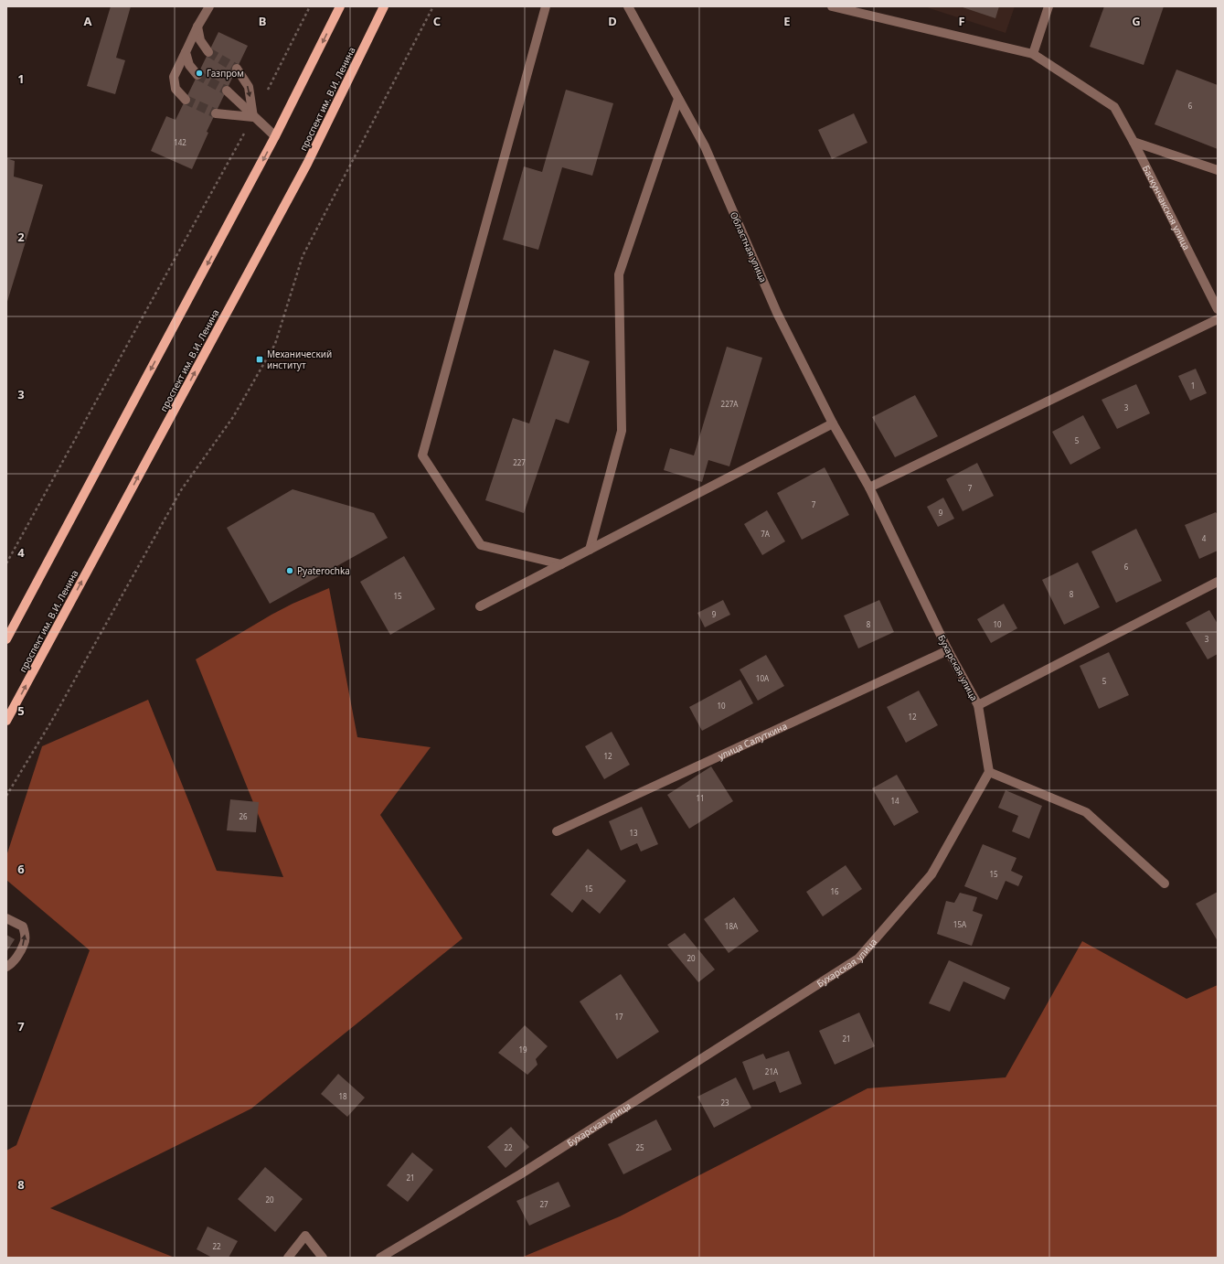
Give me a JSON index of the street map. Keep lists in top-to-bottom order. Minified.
{"streets":{"main road":["проспект им. В.И. Ленина"],"street":["Баскунчакская улица","Областная улица","Бухарская улица","улица Салуткина"]},"crossings":[["Областная улица","Бухарская улица"],["Бухарская улица","улица Салуткина"]],"places":{"other":["Газпром","Pyaterochka"],"transit":["Механический институт"]},"house_numbers":["6","142","1","227А","3","5","227","7","7","9","7А","4","6","8","15","9","8","10","3","10А","5","10","12","12","11","14","26","13","15","15","16","15А","18А","20","17","21","19","21А","18","23","22","25","21","20","27","22"],"grid":{"columns":["A","B","C","D","E","F","G"],"rows":["1","2","3","4","5","6","7","8"]}}
